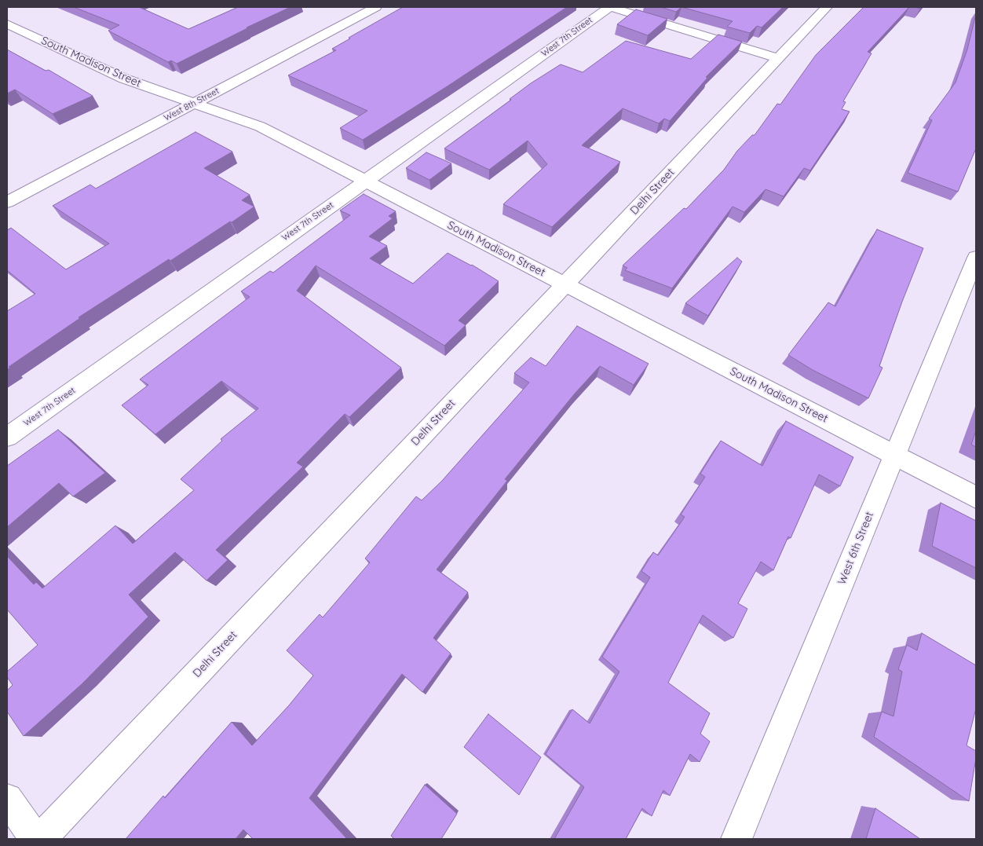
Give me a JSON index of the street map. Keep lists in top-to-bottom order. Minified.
{"streets":{"street":["West 7th Street","South Madison Street","West 8th Street","Delhi Street","West 6th Street"]},"crossings":[["West 7th Street","South Madison Street"],["South Madison Street","West 8th Street"],["South Madison Street","Delhi Street"],["South Madison Street","West 6th Street"]]}
